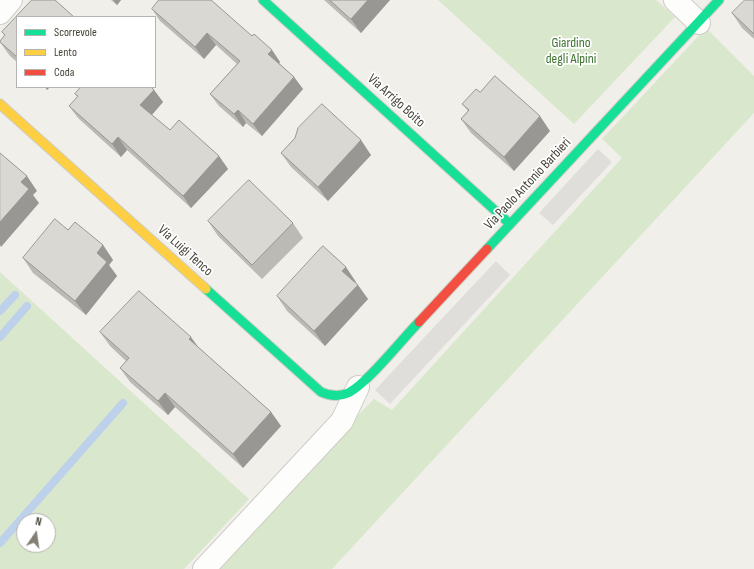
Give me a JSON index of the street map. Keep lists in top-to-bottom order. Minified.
{"streets":{"street":["Via Arrigo Boito","Via Paolo Antonio Barbieri","Via Luigi Tenco"]},"crossings":[["Via Arrigo Boito","Via Paolo Antonio Barbieri"],["Via Paolo Antonio Barbieri","Via Luigi Tenco"]],"parks":["Giardino degli Alpini"],"legend":["Scorrevole","Lento","Coda"],"north":"top"}
